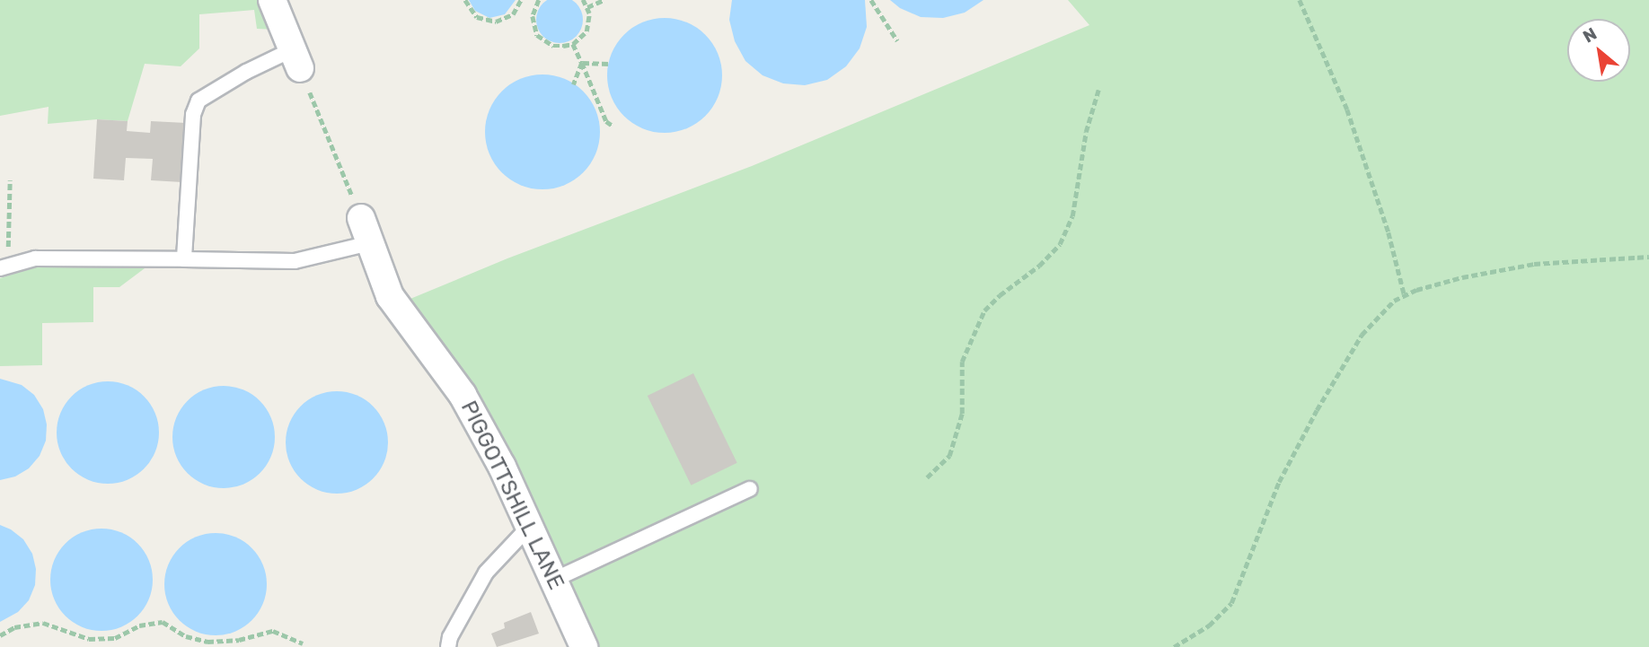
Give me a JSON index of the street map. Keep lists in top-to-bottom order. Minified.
{"streets":{"street":["PIGGOTTSHILL LANE"]},"north":"top left"}
